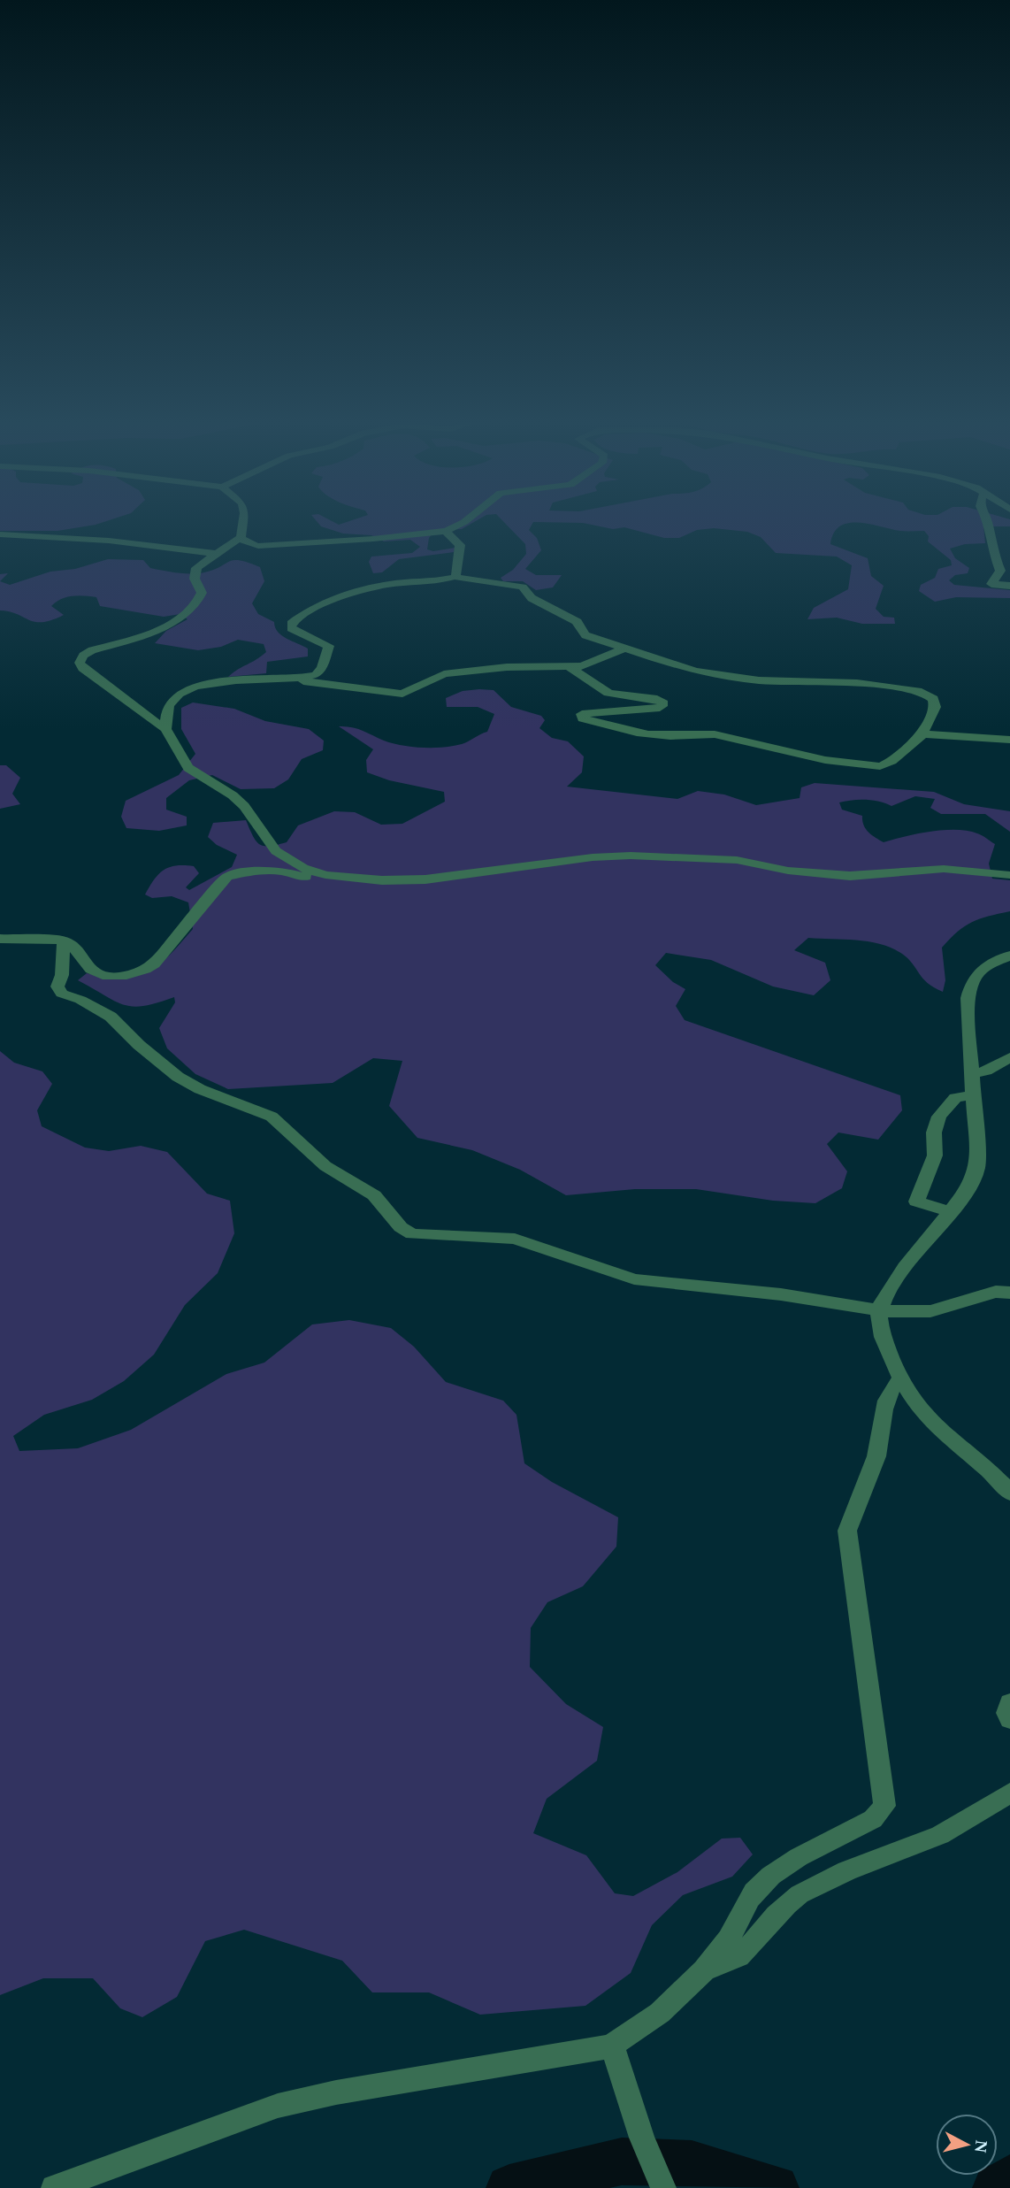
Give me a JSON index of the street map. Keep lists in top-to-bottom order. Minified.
{"north":"right"}
